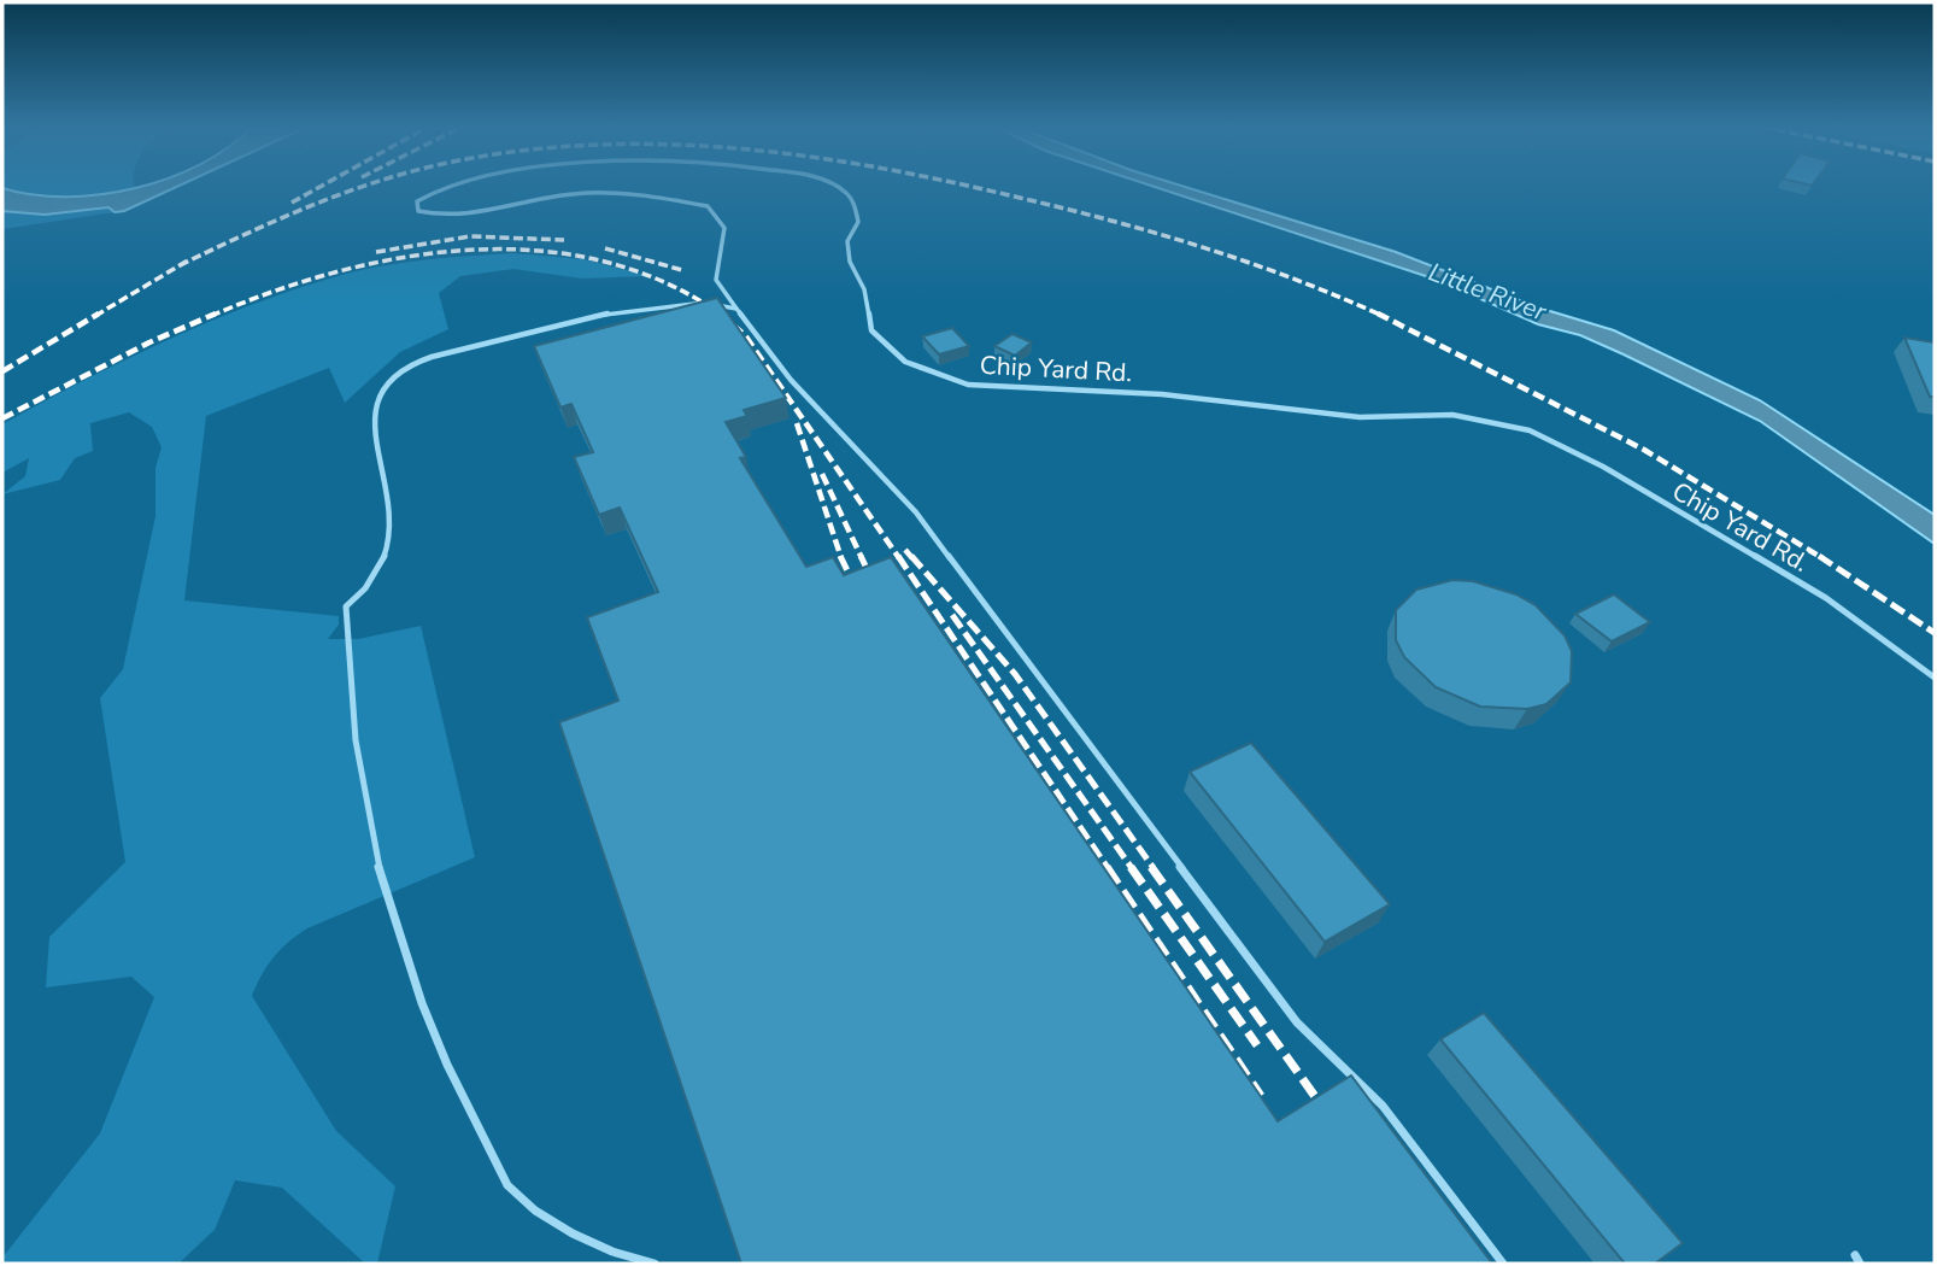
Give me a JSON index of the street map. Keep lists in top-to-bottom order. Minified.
{"streets":{"lane":["Chip Yard Rd."]},"water":["Little River"]}
